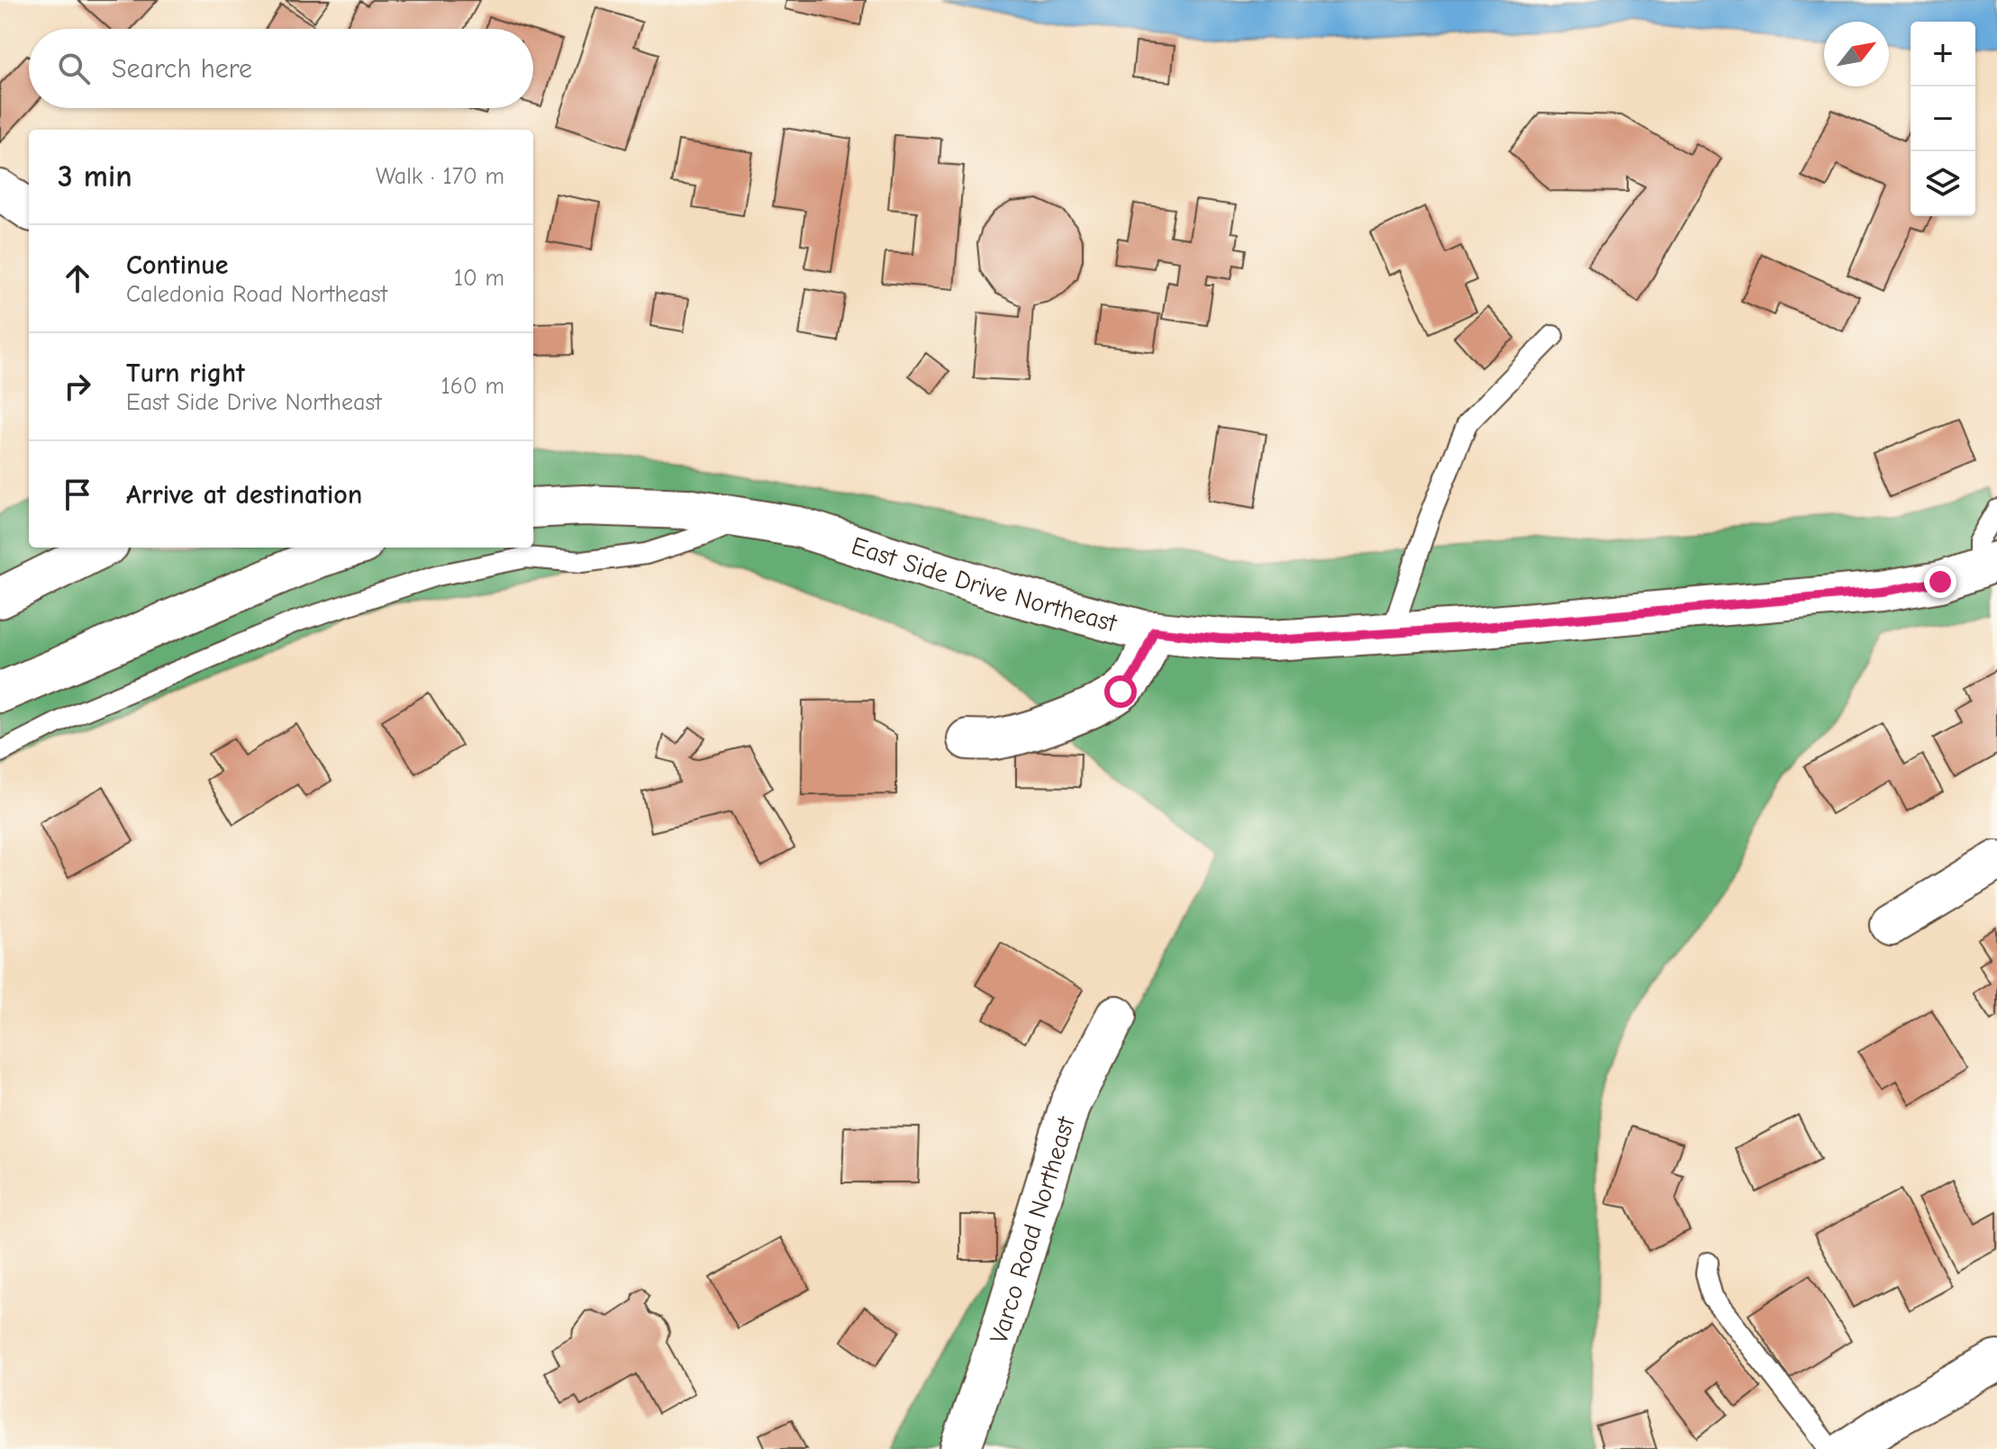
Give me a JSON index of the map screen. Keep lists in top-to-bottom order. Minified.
{"streets":{"main road":["East Side Drive Northeast","Varco Road Northeast"]},"north":"top right","page":{"map_buttons":["+","−"],"search":"Search here","heading":["3 min","Walk · 170 m"],"list":[["Continue","Caledonia Road Northeast","10 m"],["Turn right","East Side Drive Northeast","160 m"],"Arrive at destination"]}}
